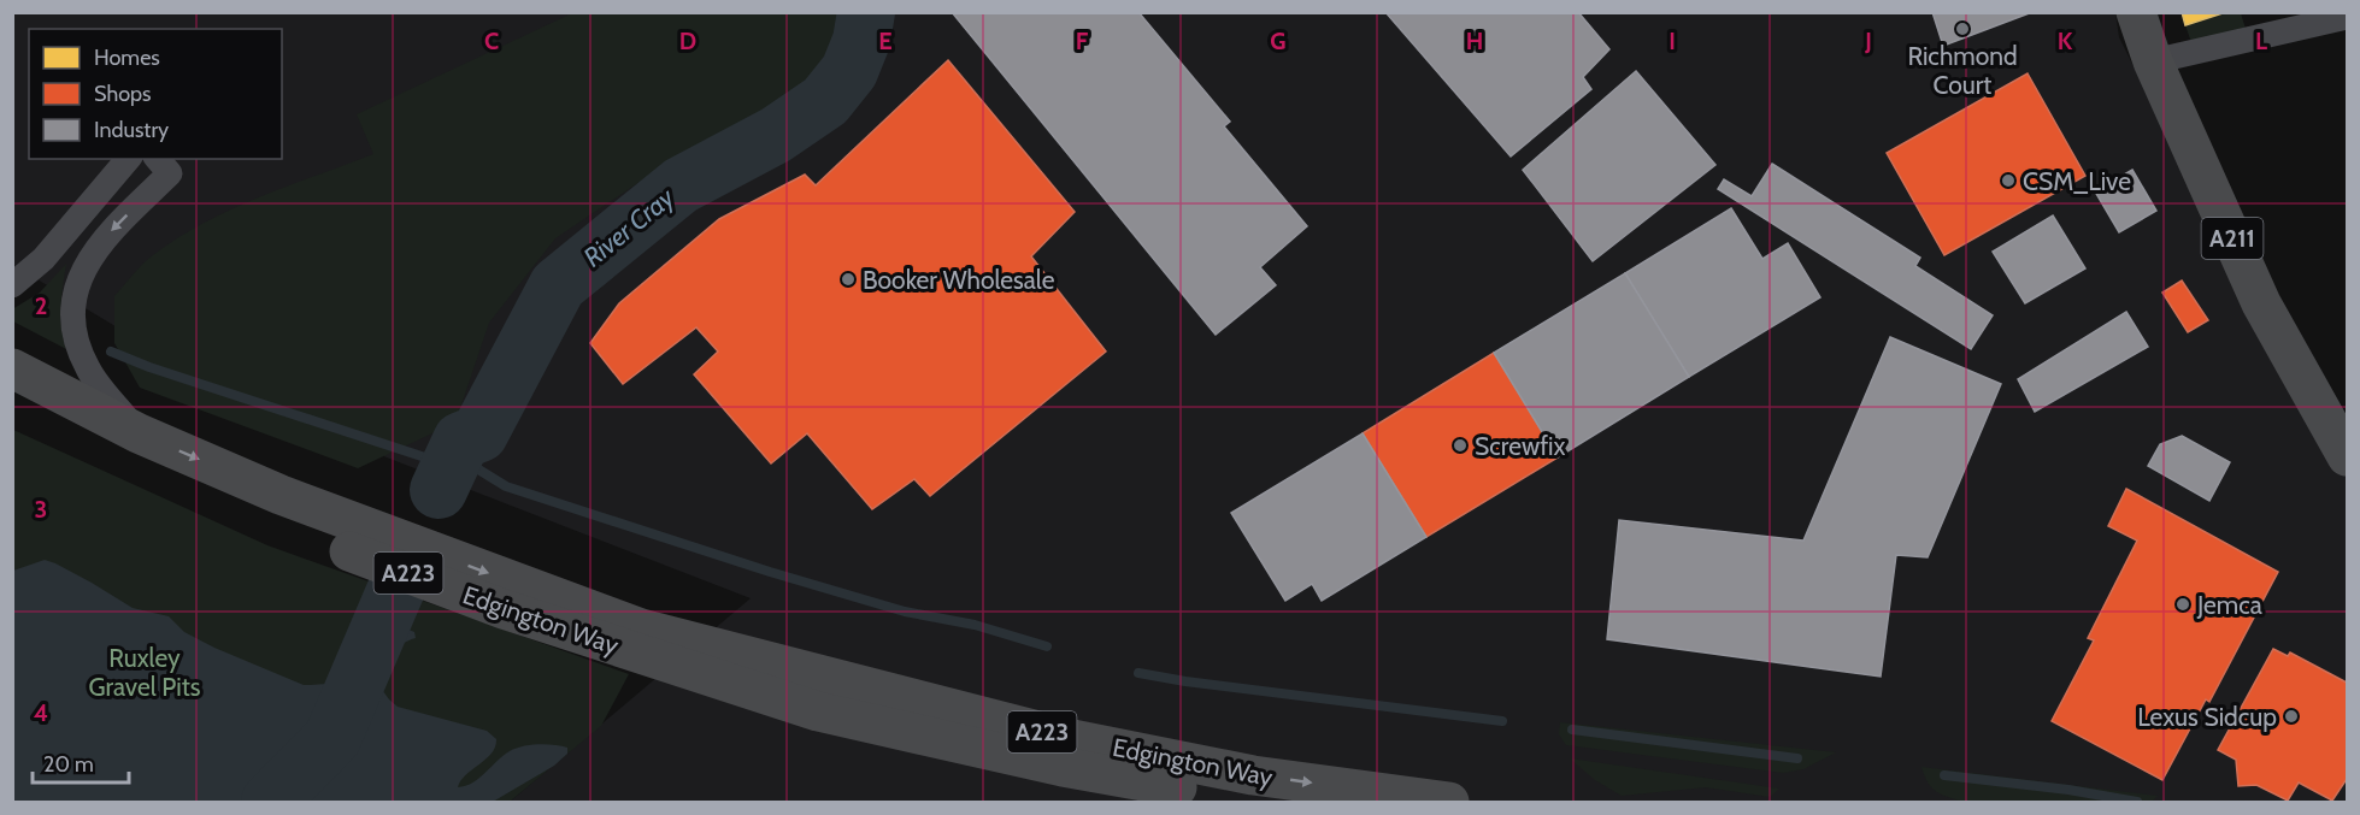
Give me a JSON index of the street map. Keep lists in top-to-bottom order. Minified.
{"streets":{"main road":["A211","A223","Edgington Way"]},"water":["River Cray"],"parks":["Ruxley Gravel Pits"],"places":["Richmond Court","CSM_Live","Booker Wholesale","Screwfix","Jemca","Lexus Sidcup"],"legend":["Homes","Shops","Industry"],"scale_bar":"20 m","grid":{"columns":["C","D","E","F","G","H","I","J","K","L"],"rows":["2","3","4"]}}
